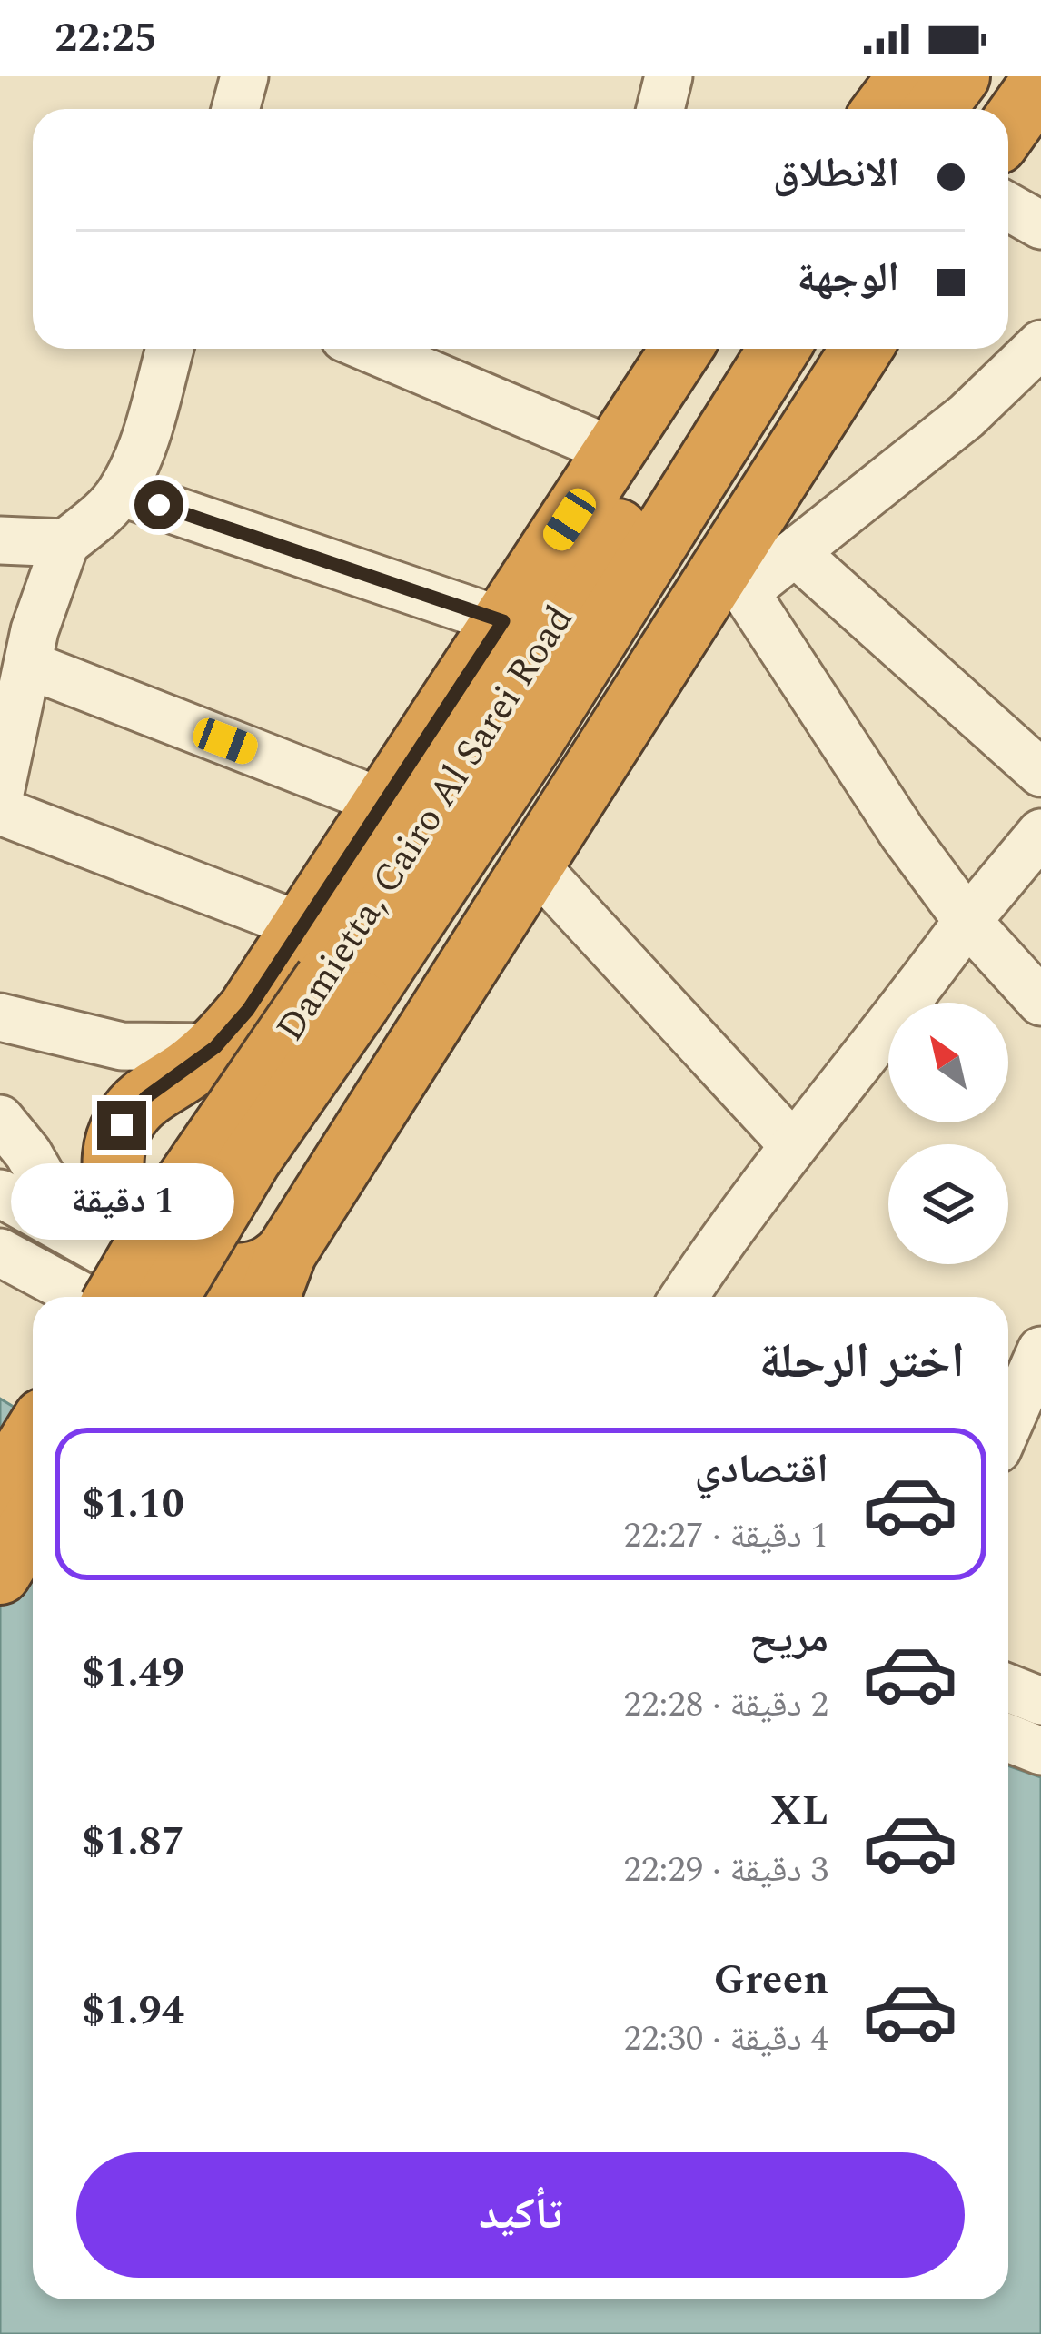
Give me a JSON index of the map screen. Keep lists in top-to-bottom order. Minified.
{"streets":{"highway":["Damietta, Cairo Al Sarei Road"]},"north":"top left","page":{"status":"22:25","banner":["الانطلاق","الوجهة"],"bubble":"1 دقيقة","heading":"اختر الرحلة","list":[{"name":"اقتصادي","note":"1 دقيقة · 22:27","value":"$1.10"},{"name":"مريح","note":"2 دقيقة · 22:28","value":"$1.49"},{"name":"XL","note":"3 دقيقة · 22:29","value":"$1.87"},{"name":"Green","note":"4 دقيقة · 22:30","value":"$1.94"}],"buttons":"تأكيد"}}
